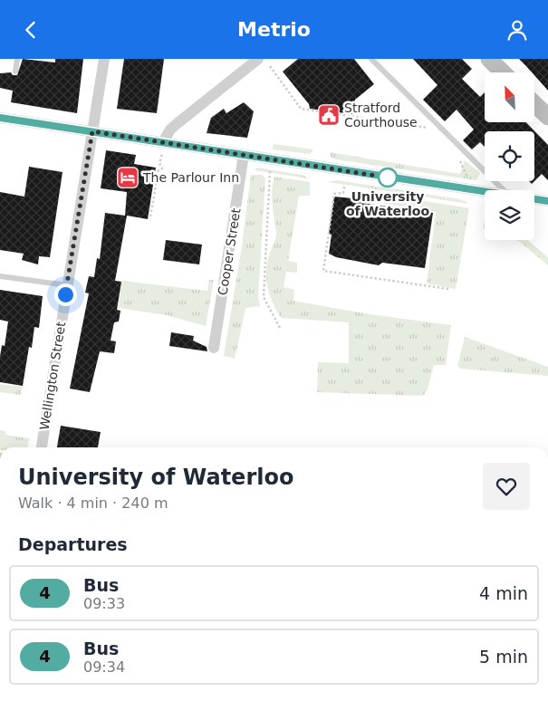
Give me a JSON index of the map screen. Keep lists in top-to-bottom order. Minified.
{"streets":{"street":["Cooper Street","Wellington Street"]},"places":{"public building":["Stratford Courthouse"],"hotel":["The Parlour Inn"],"other":["University of Waterloo"]},"lines":["bus line 4"],"north":"top left","page":{"header":"Metrio","heading":[["University of Waterloo","Walk · 4 min · 240 m"],"Departures"],"list":[{"mark":"4","name":"Bus","note":"09:33","value":"4 min"},{"mark":"4","name":"Bus","note":"09:34","value":"5 min"}]}}
